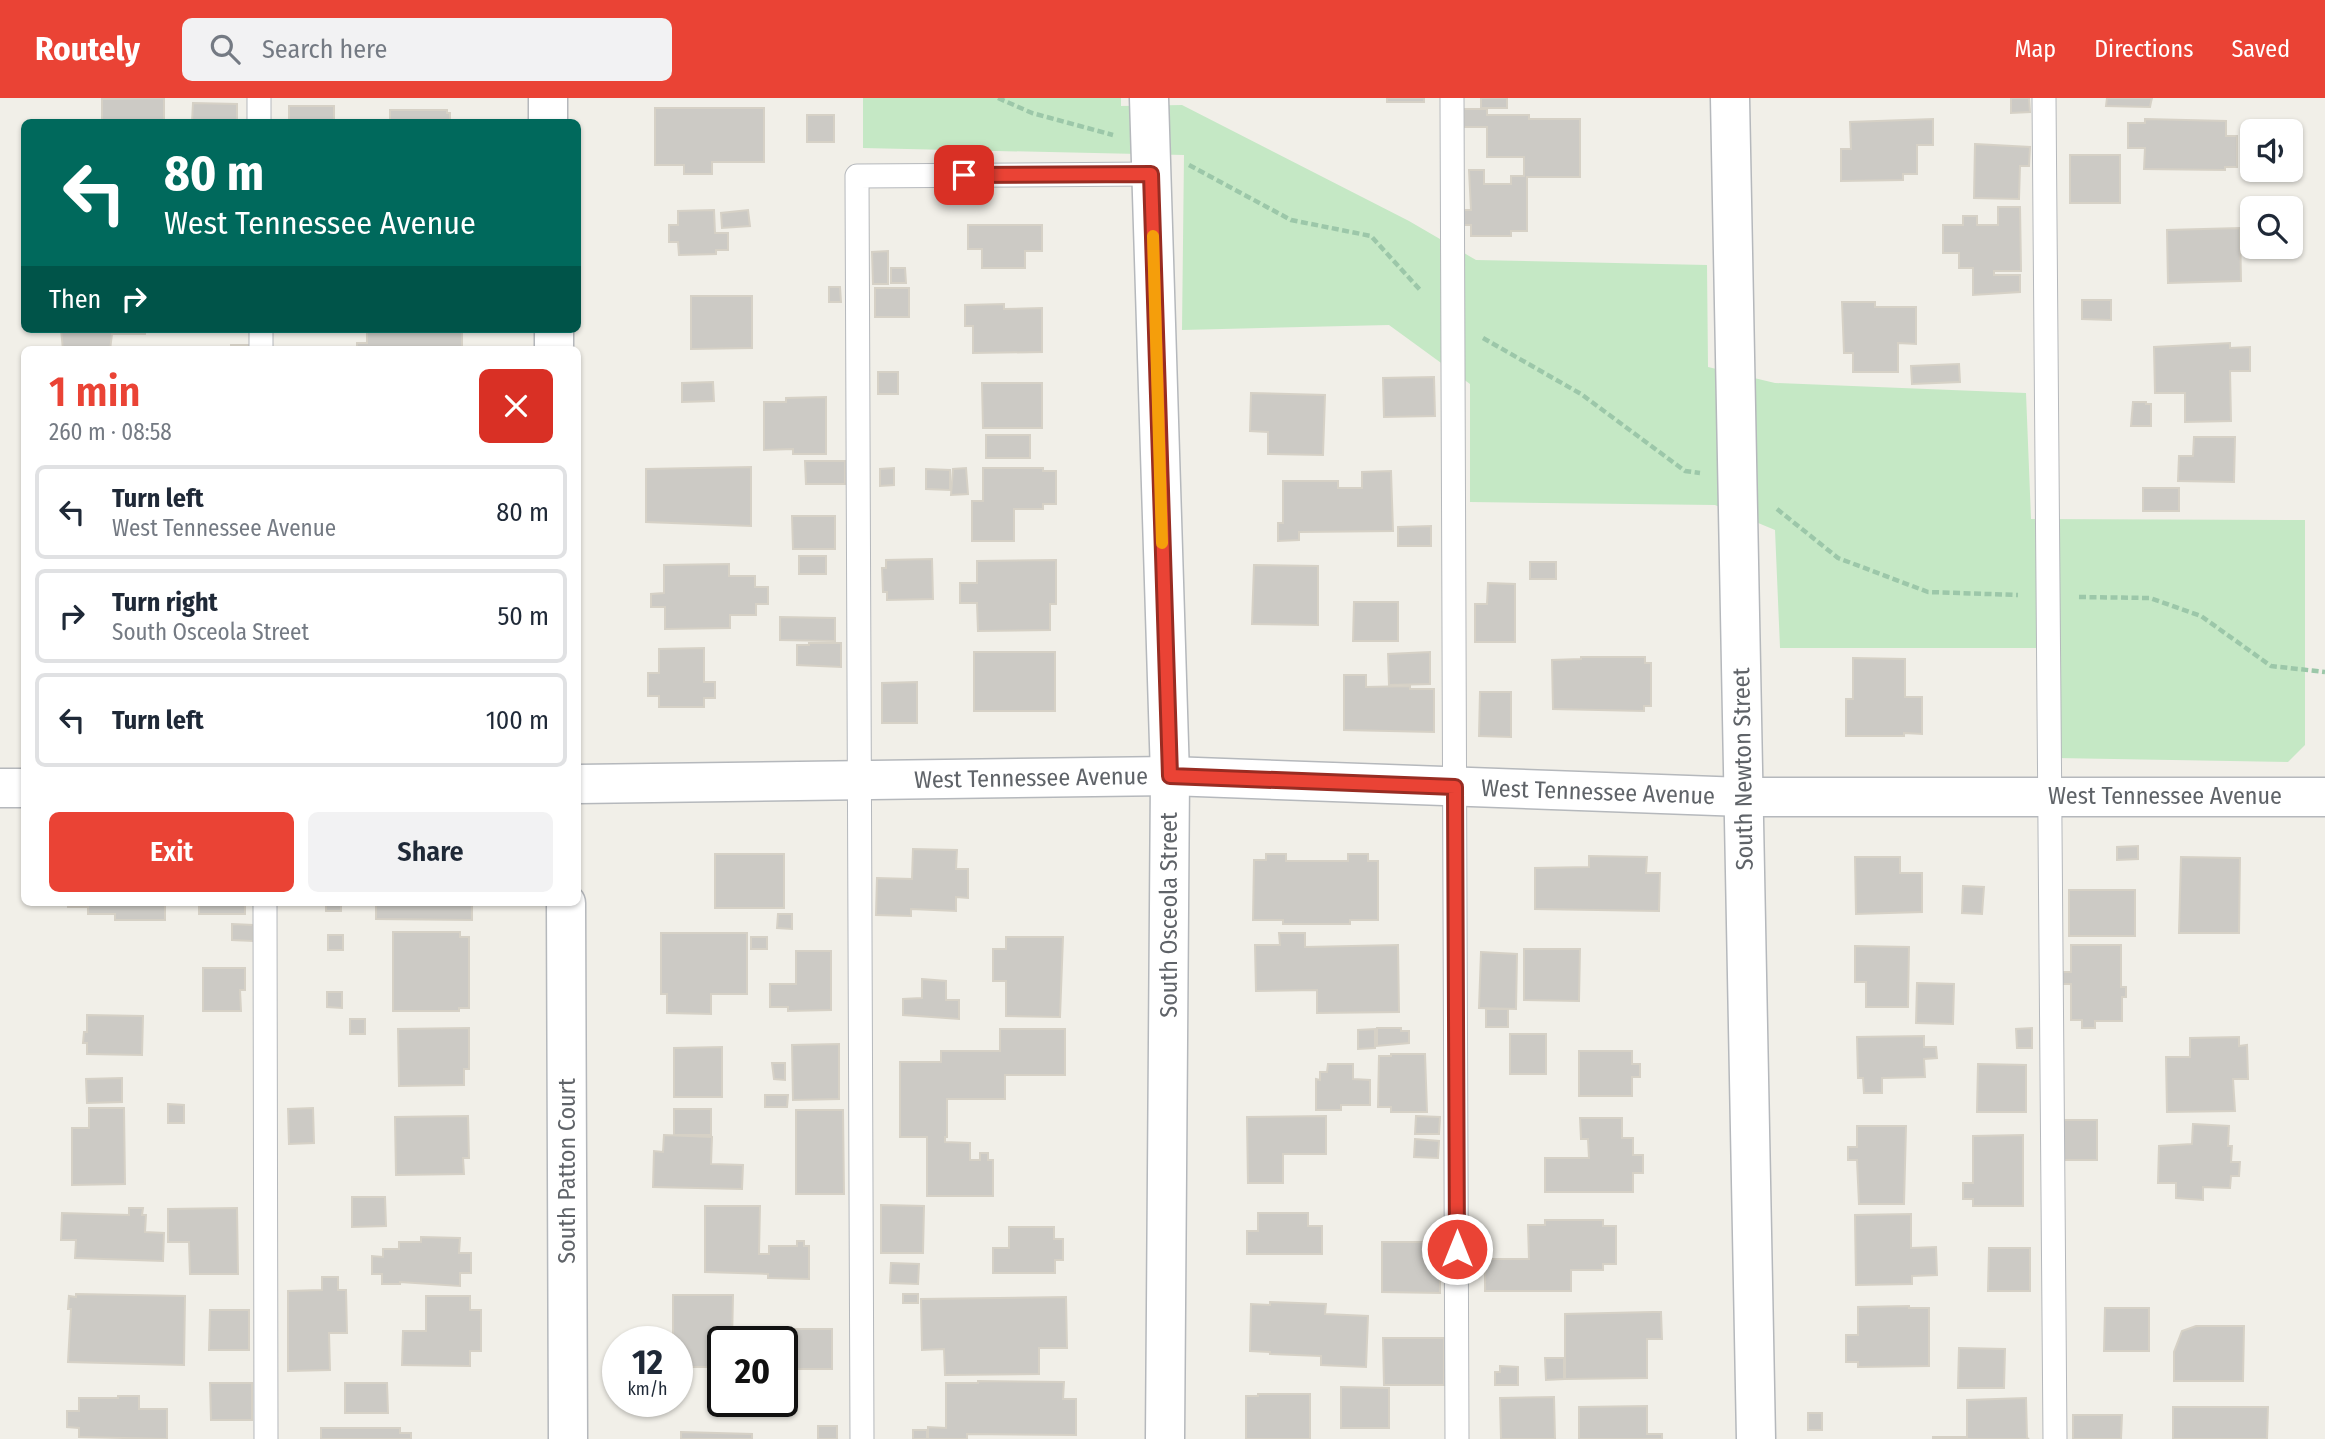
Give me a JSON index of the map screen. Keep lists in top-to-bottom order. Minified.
{"streets":{"street":["South Newton Street","West Tennessee Avenue","South Osceola Street","South Patton Court"]},"crossings":[["South Newton Street","West Tennessee Avenue"],["West Tennessee Avenue","South Osceola Street"]],"page":{"header":"Routely","search":"Search here","nav":["Map","Directions","Saved"],"turn":["80 m","West Tennessee Avenue"],"then":"Then","heading":["1 min","260 m · 08:58"],"list":[{"name":"Turn left","note":"West Tennessee Avenue","value":"80 m"},{"name":"Turn right","note":"South Osceola Street","value":"50 m"},{"name":"Turn left","value":"100 m"}],"buttons":["Exit","Share"],"speed":"12 km/h","limit":"20"}}
